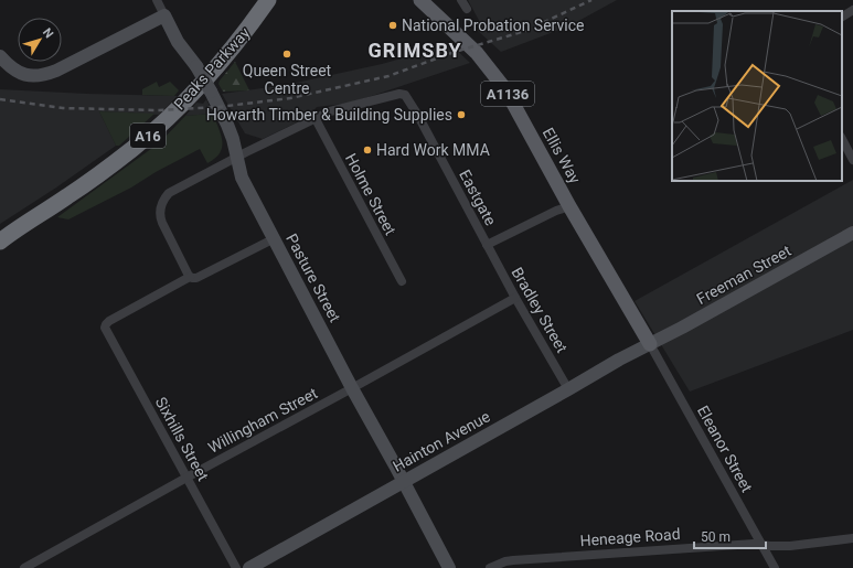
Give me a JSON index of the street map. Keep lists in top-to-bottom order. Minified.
{"streets":{"highway":["Peaks Parkway","A16"],"main road":["A1136","Ellis Way"],"street":["Holme Street","Eastgate","Freeman Street","Pasture Street","Bradley Street","Willingham Street","Sixhills Street","Hainton Avenue","Eleanor Street","Heneage Road"]},"crossings":[["Ellis Way","Freeman Street"],["Ellis Way","Hainton Avenue"],["Ellis Way","Eleanor Street"],["Holme Street","Eastgate"],["Eastgate","Bradley Street"],["Freeman Street","Hainton Avenue"],["Freeman Street","Eleanor Street"],["Pasture Street","Willingham Street"],["Pasture Street","Hainton Avenue"],["Bradley Street","Willingham Street"],["Bradley Street","Hainton Avenue"],["Willingham Street","Sixhills Street"],["Hainton Avenue","Eleanor Street"],["Eleanor Street","Heneage Road"]],"districts":["GRIMSBY"],"places":["National Probation Service","Queen Street Centre","Howarth Timber & Building Supplies","Hard Work MMA"],"scale_bar":"50 m","north":"top right"}
